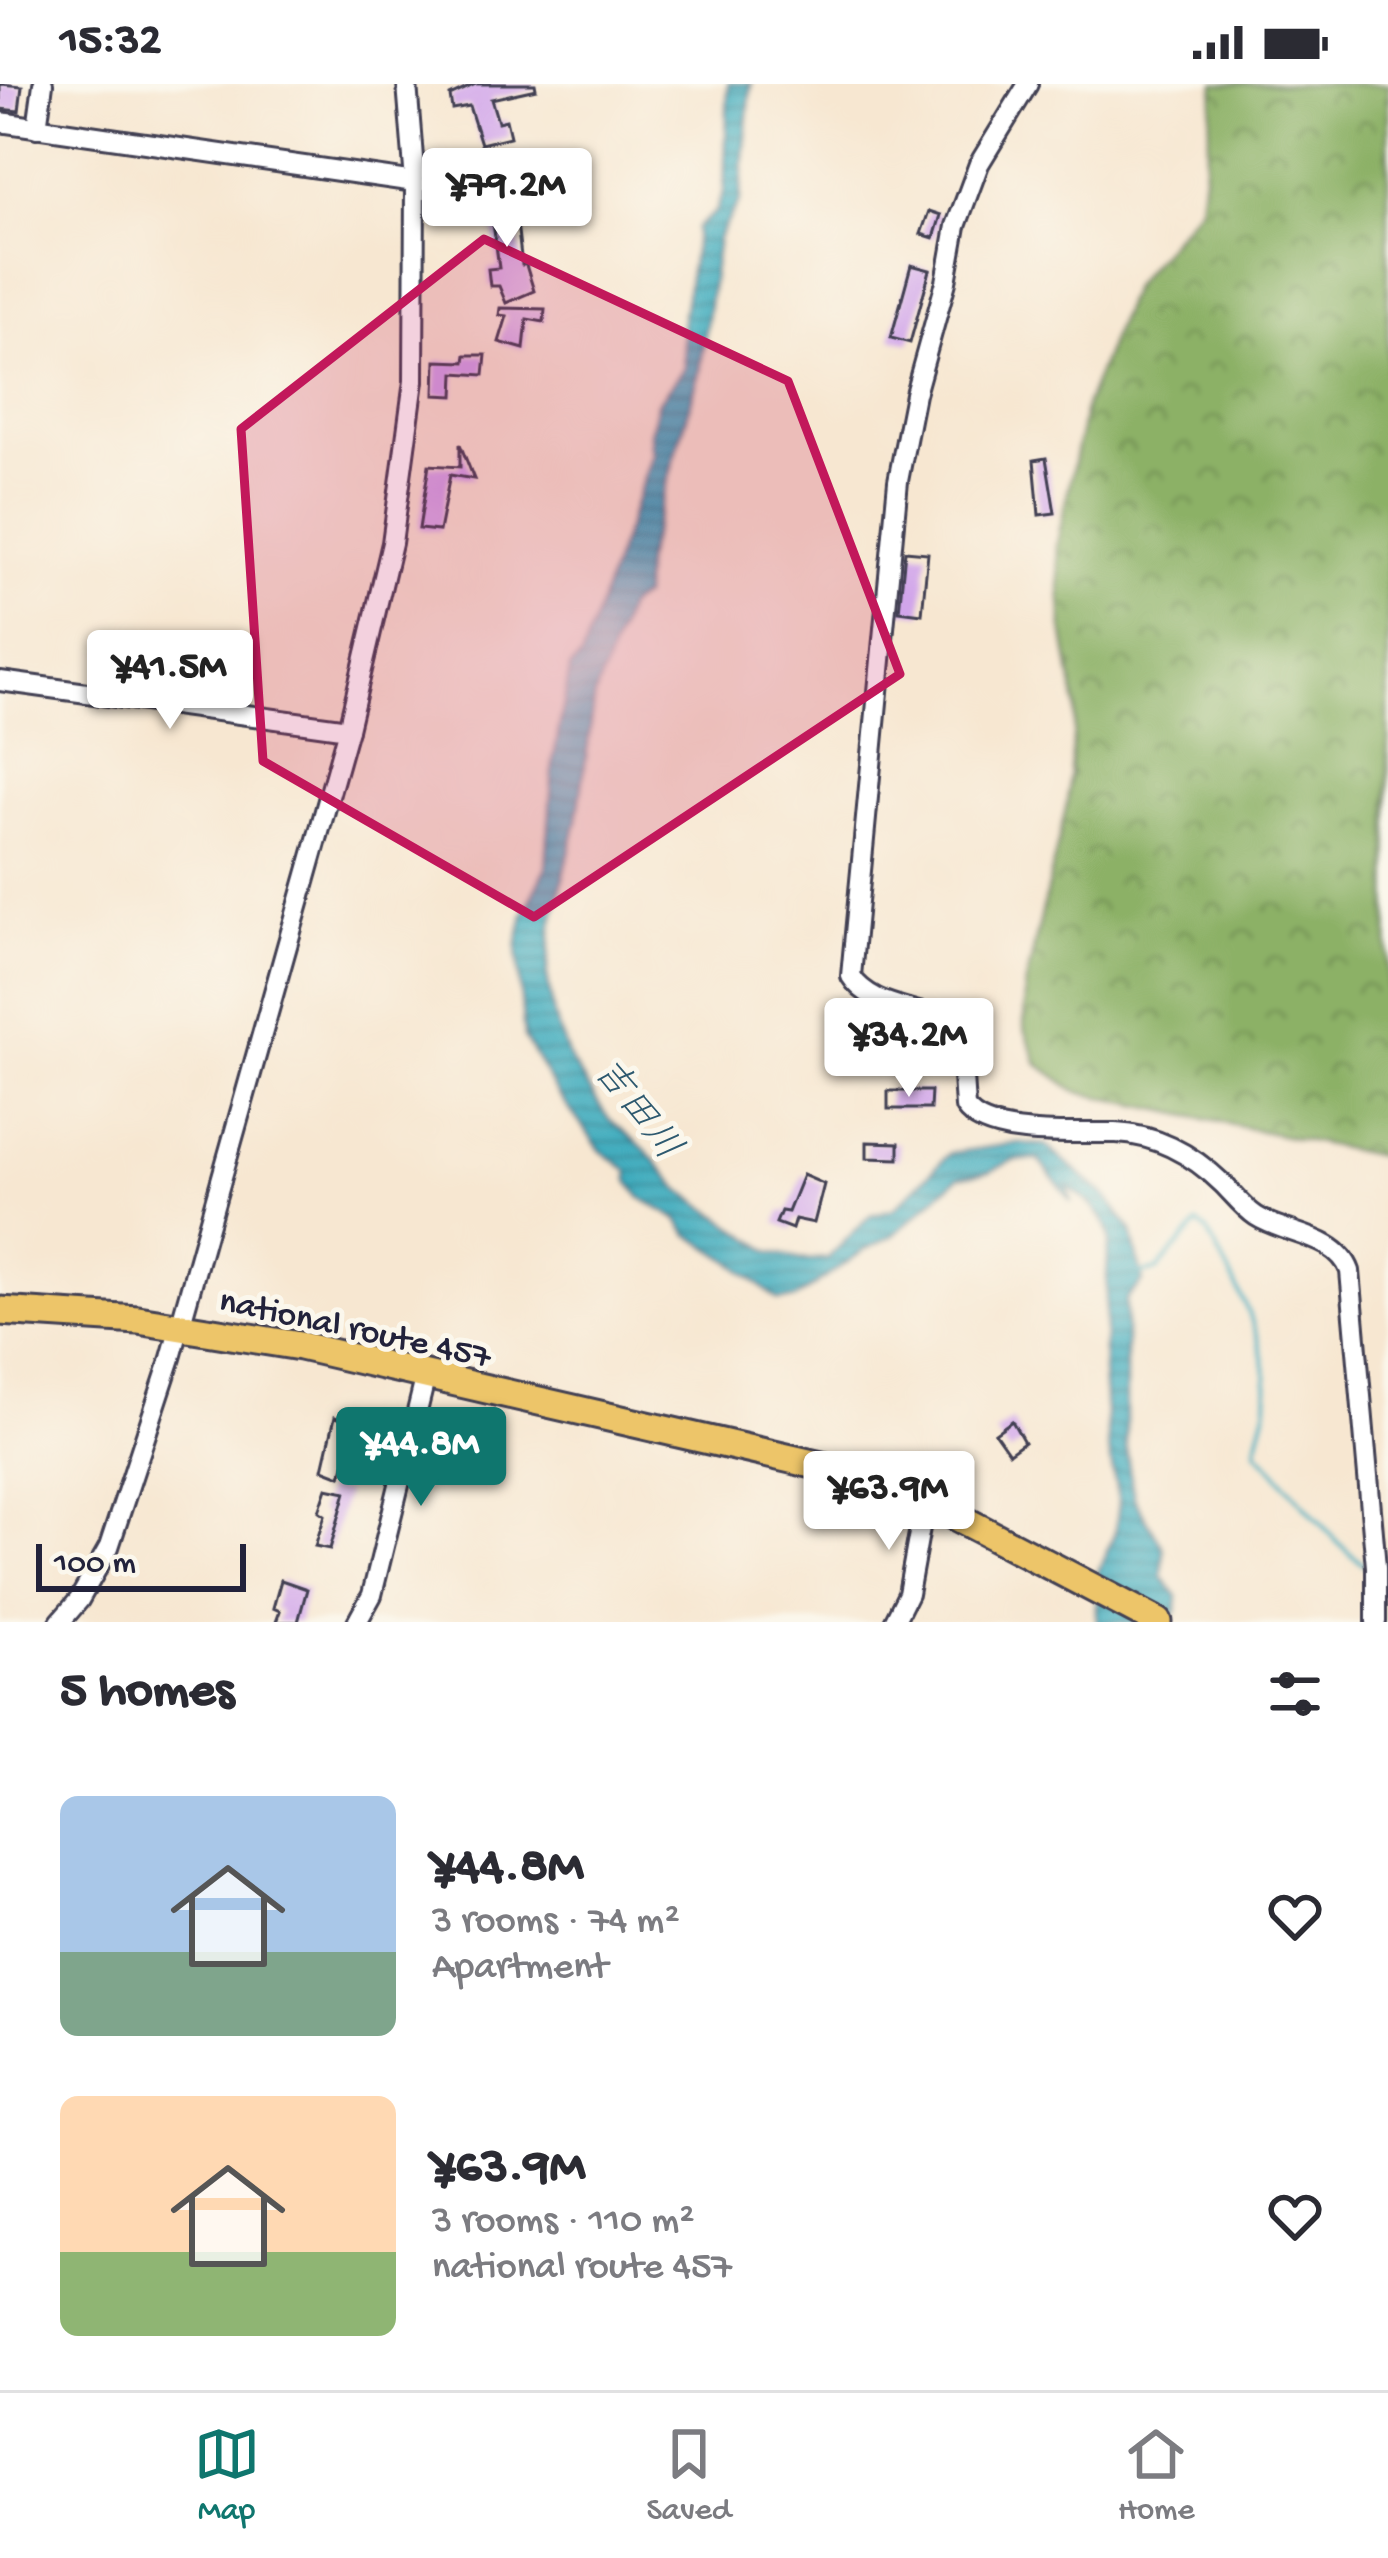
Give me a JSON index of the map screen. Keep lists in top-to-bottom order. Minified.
{"streets":{"highway":["national route 457"]},"water":["吉田川"],"scale_bar":"100 m","page":{"status":"15:32","price":["¥79.2M","¥41.5M","¥34.2M","¥44.8M","¥63.9M"],"scale":"100 m","heading":"5 homes","list":[{"name":"¥44.8M","note":"3 rooms · 74 m² · Apartment"},{"name":"¥63.9M","note":"3 rooms · 110 m² · national route 457"}],"tabs":["Map","Saved","Home"]}}
